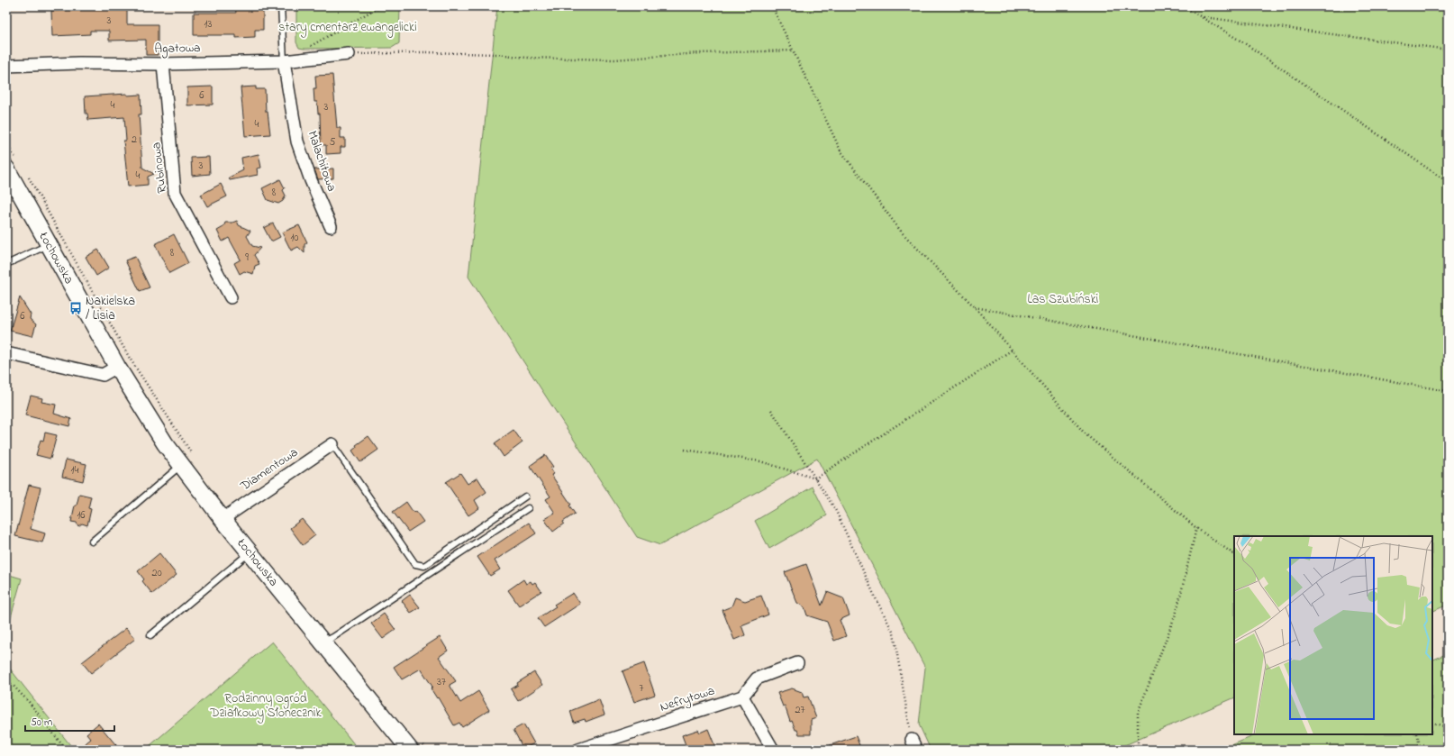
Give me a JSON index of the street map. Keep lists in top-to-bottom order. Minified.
{"streets":{"main road":["Łochowska"],"street":["Agatowa","Malachitowa","Rubinowa","Diamentowa","Nefrytowa"]},"crossings":[["Agatowa","Malachitowa"],["Agatowa","Rubinowa"],["Łochowska","Diamentowa"]],"parks":["stary cmentarz ewangelicki","Las Szubiński","Rodzinny Ogród Działkowy Słonecznik"],"places":{"bus stop":["Nakielska / Lisia"]},"house_numbers":["3","13","6","4","3","4","2","5","3","4","8","10","8","9","6","14","16","20","37","7","27"],"scale_bar":"50 m"}
